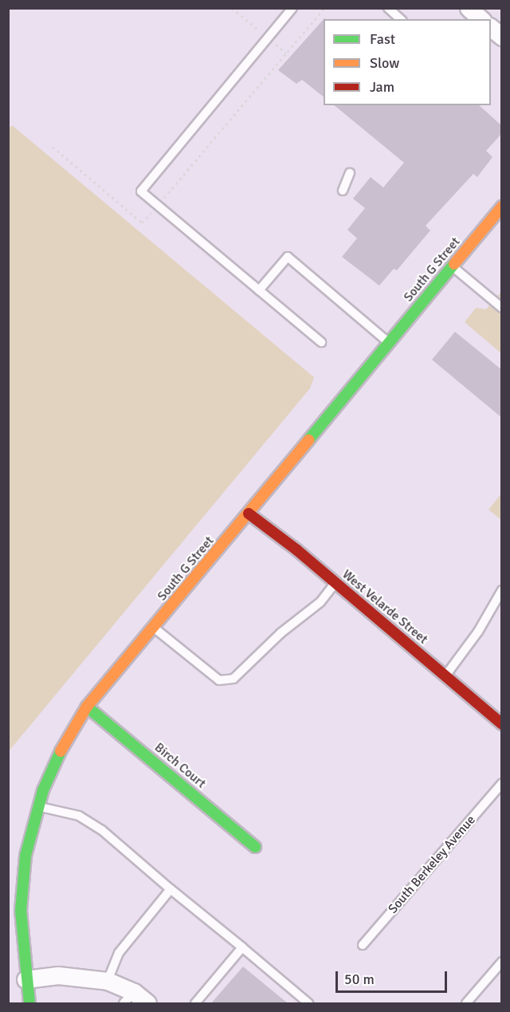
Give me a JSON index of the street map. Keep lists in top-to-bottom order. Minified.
{"streets":{"main road":["South G Street","West Velarde Street","Birch Court"],"lane":["South Berkeley Avenue"]},"crossings":[["South G Street","West Velarde Street"],["South G Street","Birch Court"]],"legend":["Fast","Slow","Jam"],"scale_bar":"50 m"}
